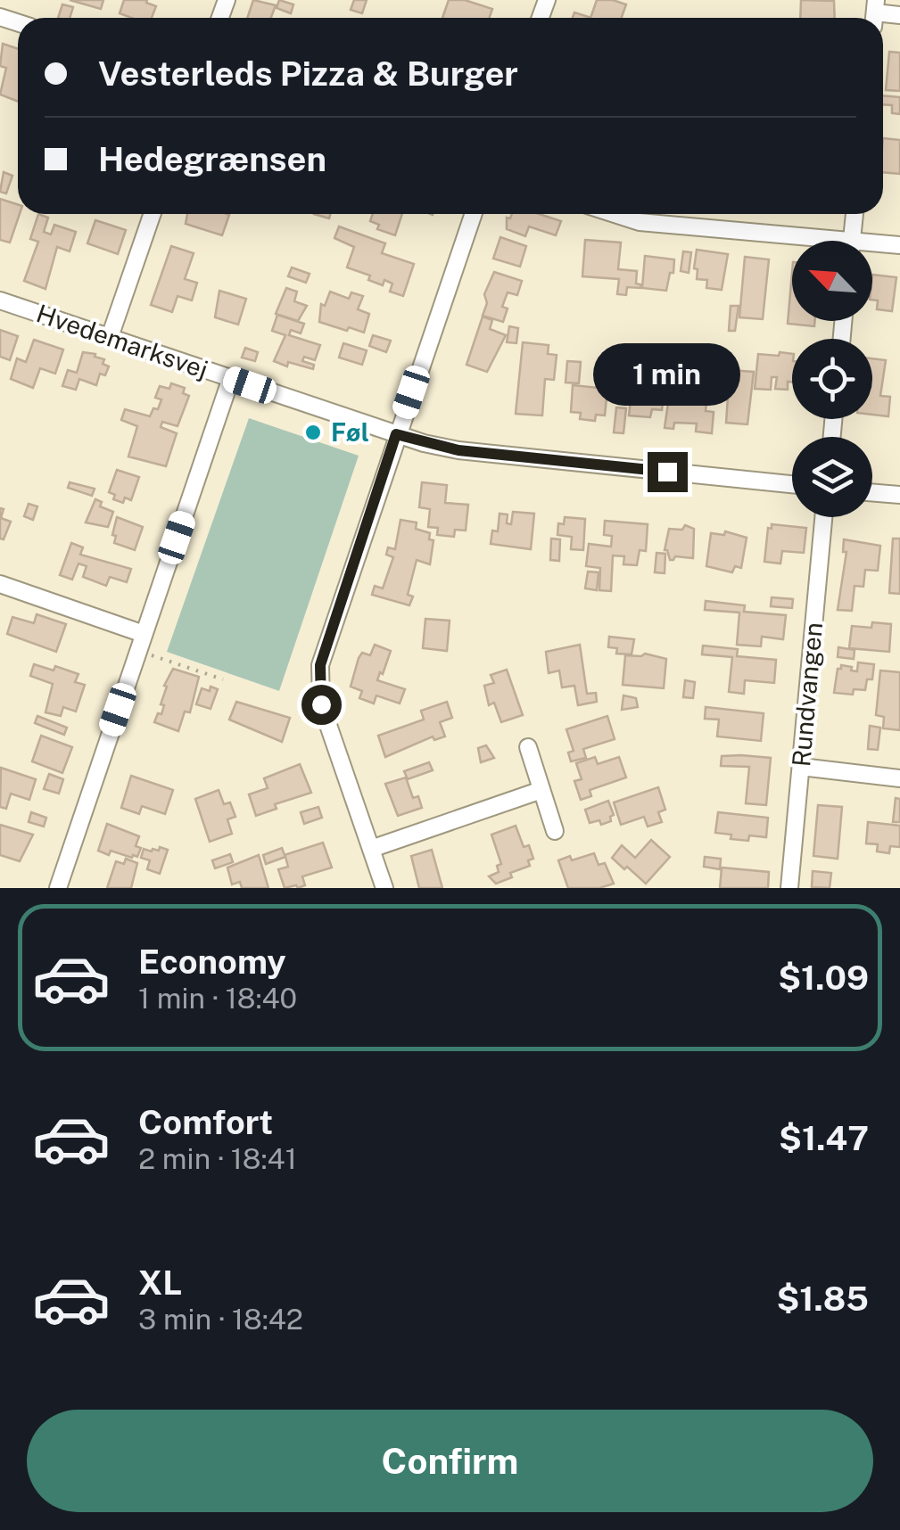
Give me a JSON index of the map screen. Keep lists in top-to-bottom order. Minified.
{"streets":{"street":["Hvedemarksvej","Rundvangen"]},"places":["Føl"],"north":"top left","page":{"banner":["Vesterleds Pizza & Burger","Hedegrænsen"],"bubble":"1 min","list":[{"name":"Economy","note":"1 min · 18:40","value":"$1.09"},{"name":"Comfort","note":"2 min · 18:41","value":"$1.47"},{"name":"XL","note":"3 min · 18:42","value":"$1.85"}],"buttons":"Confirm"}}
